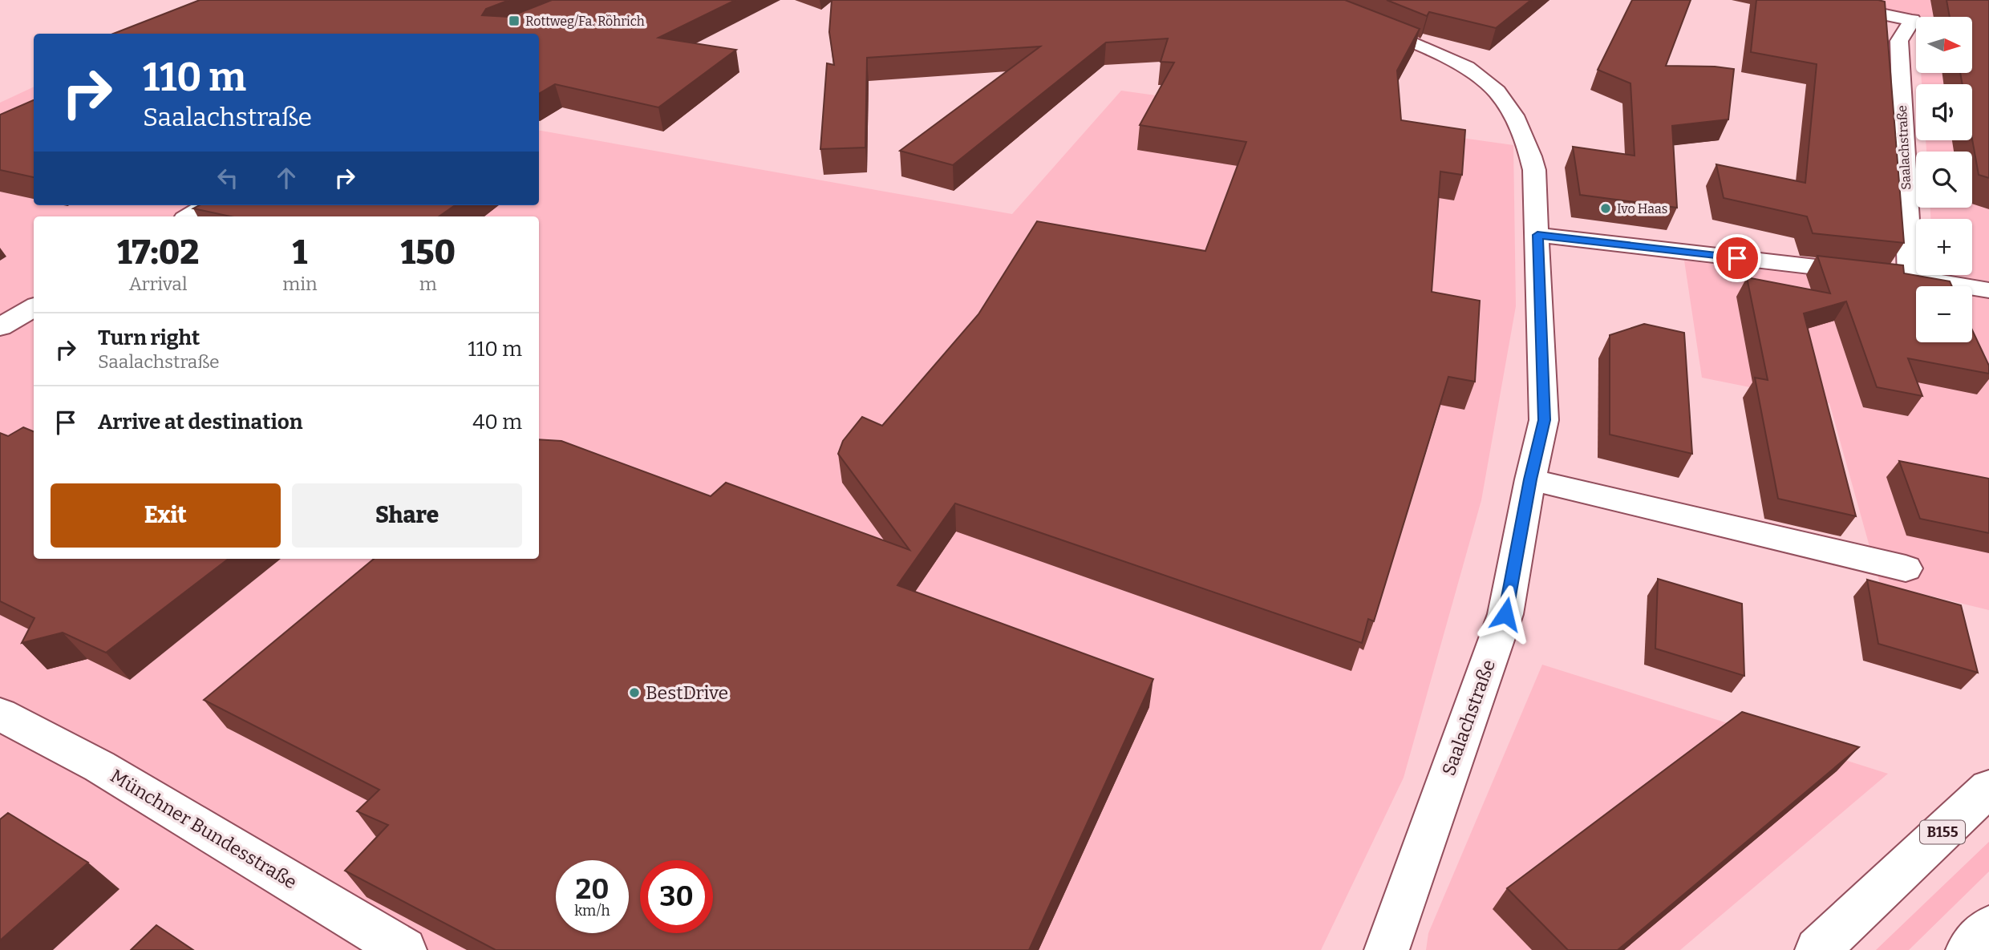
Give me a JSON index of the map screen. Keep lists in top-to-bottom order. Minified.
{"streets":{"street":["Saalachstraße","Münchner Bundesstraße","B155"]},"places":{"transit":["Rottweg/Fa. Röhrich"],"other":["Ivo Haas","BestDrive"]},"north":"right","page":{"map_buttons":["+","−"],"turn":["110 m","Saalachstraße"],"eta":["17:02","Arrival","1","min","150","m"],"list":[{"name":"Turn right","note":"Saalachstraße","value":"110 m"},{"name":"Arrive at destination","value":"40 m"}],"buttons":["Exit","Share"],"speed":"20 km/h","limit":"30"}}
